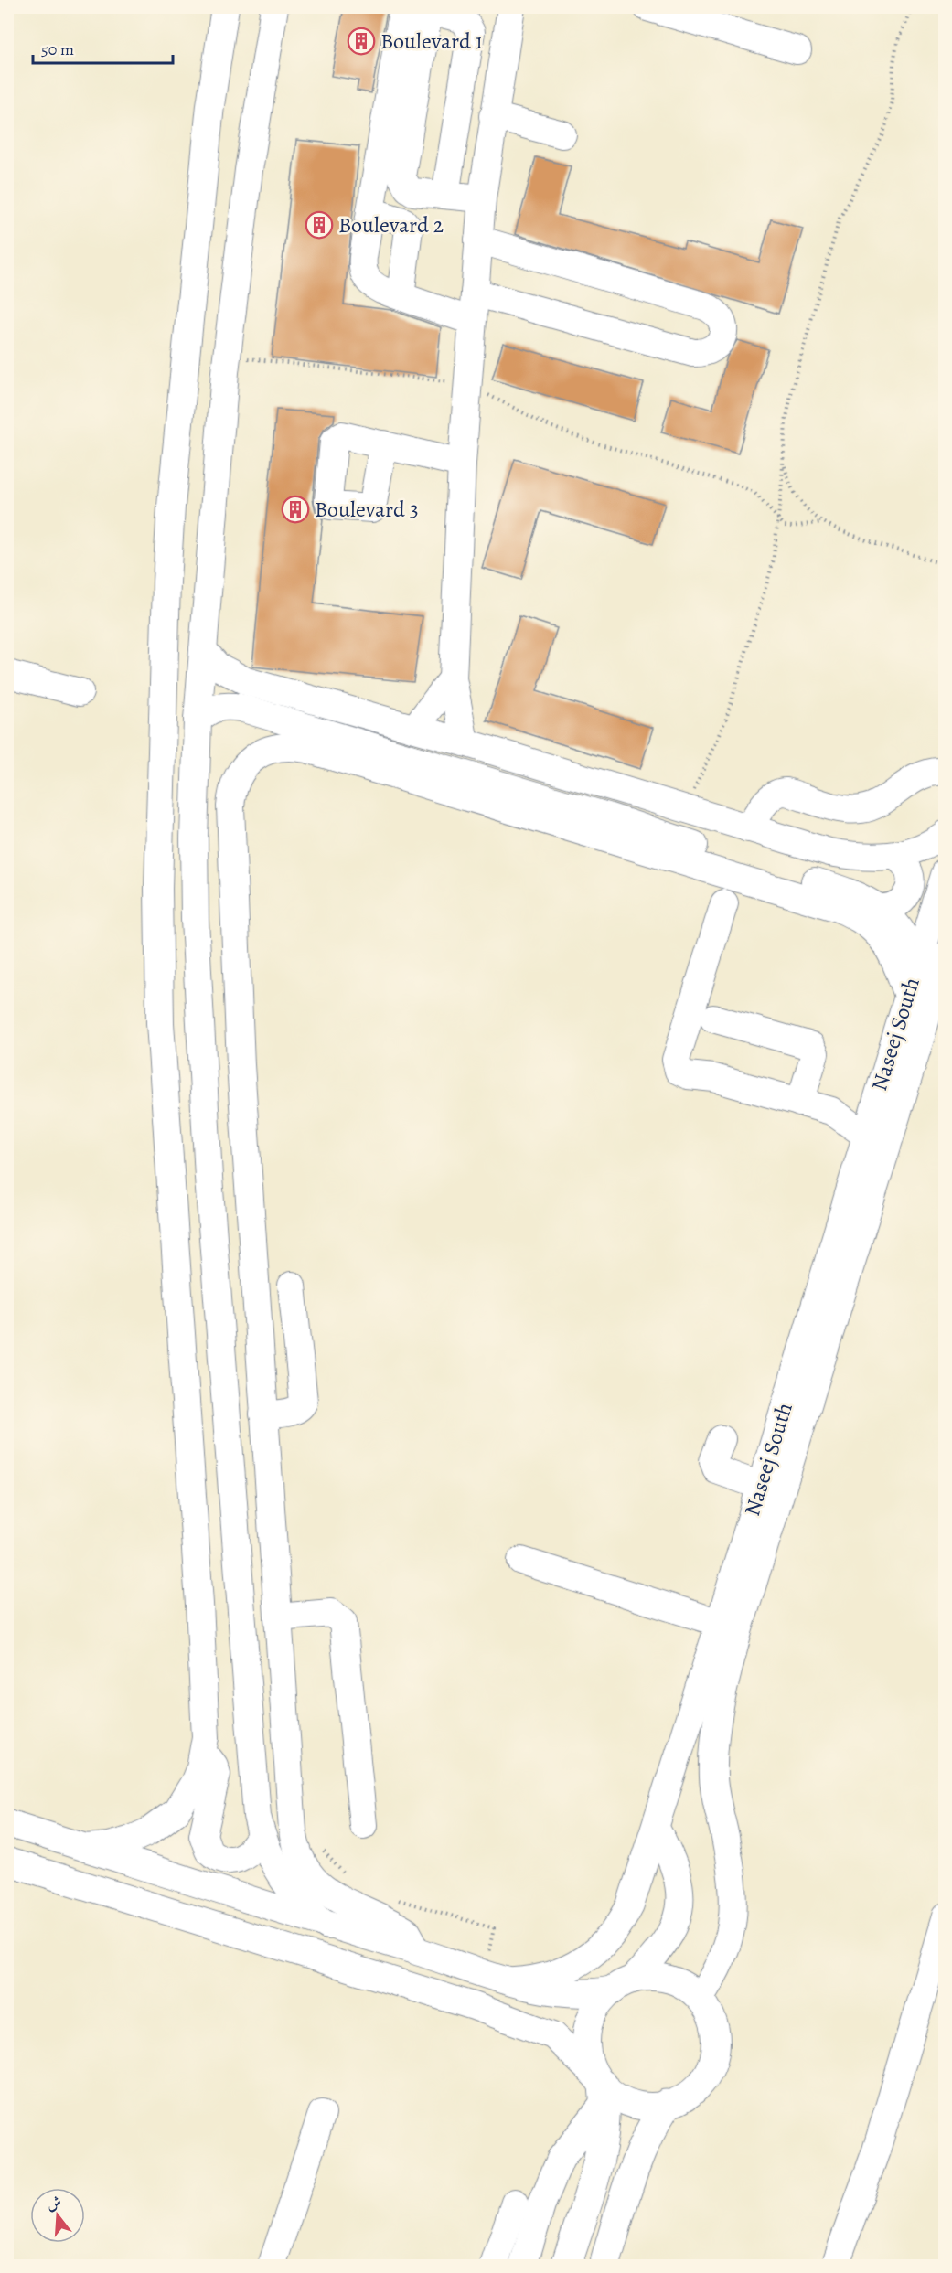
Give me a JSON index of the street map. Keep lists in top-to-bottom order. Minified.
{"streets":{"street":["Naseej South"]},"places":{"building":["Boulevard 1","Boulevard 2","Boulevard 3"]},"scale_bar":"50 m","north":"top"}
